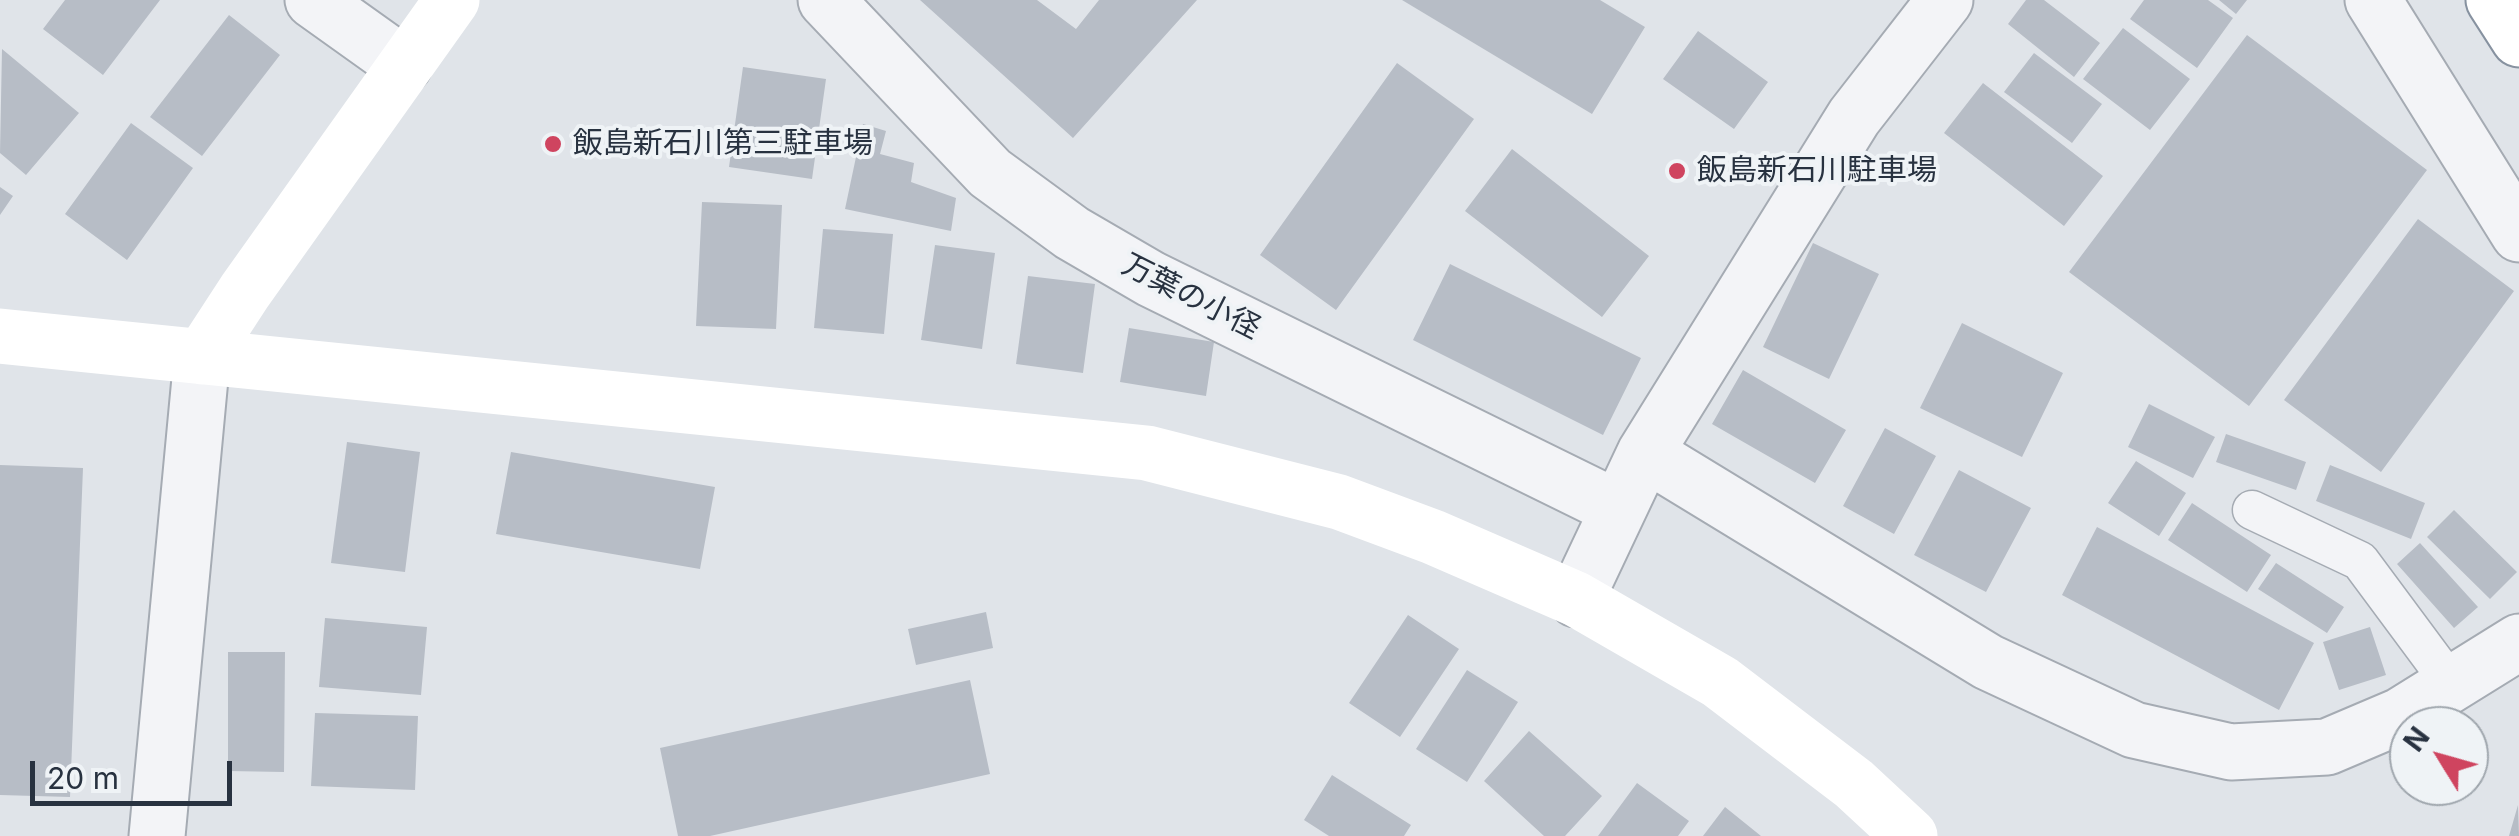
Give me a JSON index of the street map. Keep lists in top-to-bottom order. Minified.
{"streets":{"street":["万葉の小径"]},"places":["飯島新石川第三駐車場","飯島新石川駐車場"],"scale_bar":"20 m","north":"top left"}
